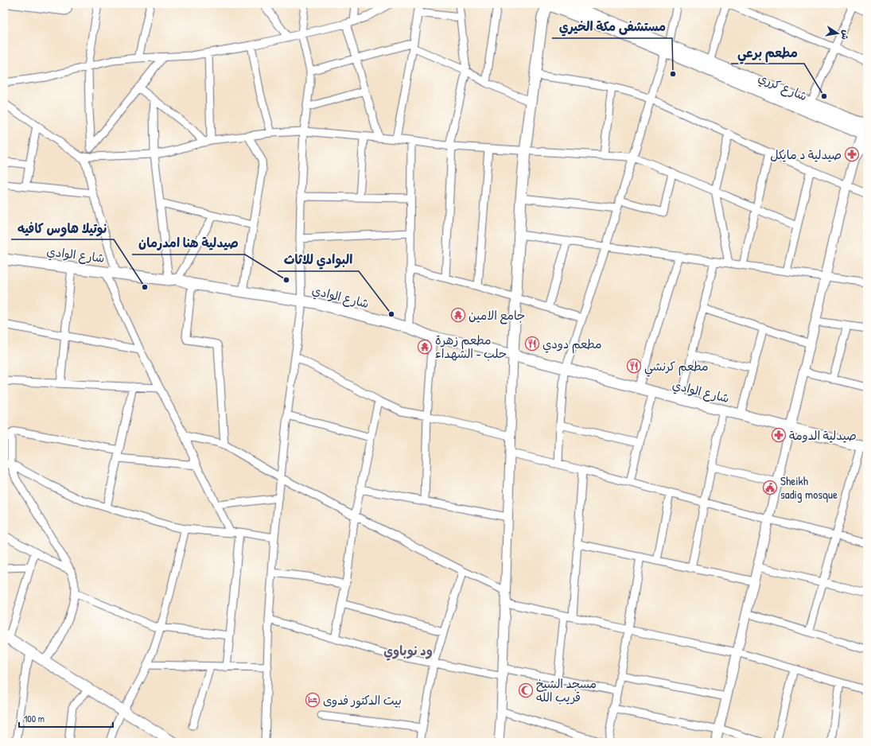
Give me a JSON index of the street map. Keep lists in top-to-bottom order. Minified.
{"streets":{"main road":["شارع كرري","شارع الوادي"]},"districts":["ود نوباوي"],"places":{"other":["مستشفى مكة الخيري","مطعم برعي","صيدلية هنا امدرمان","نوتيلا هاوس كافيه","البوادي للاثاث"],"pharmacy":["صيدلية د مايكل","صيدلية الدومة"],"temple":["جامع الامين","مطعم زهرة حلب - الشهداء"],"restaurant":["مطعم دودي","مطعم كرنشي"],"public building":["Sheikh sadig mosque"],"mosque":["مسجد الشيخ قريب الله"],"hotel":["بيت الدكتور فدوى"]},"scale_bar":"100 m","north":"right"}
